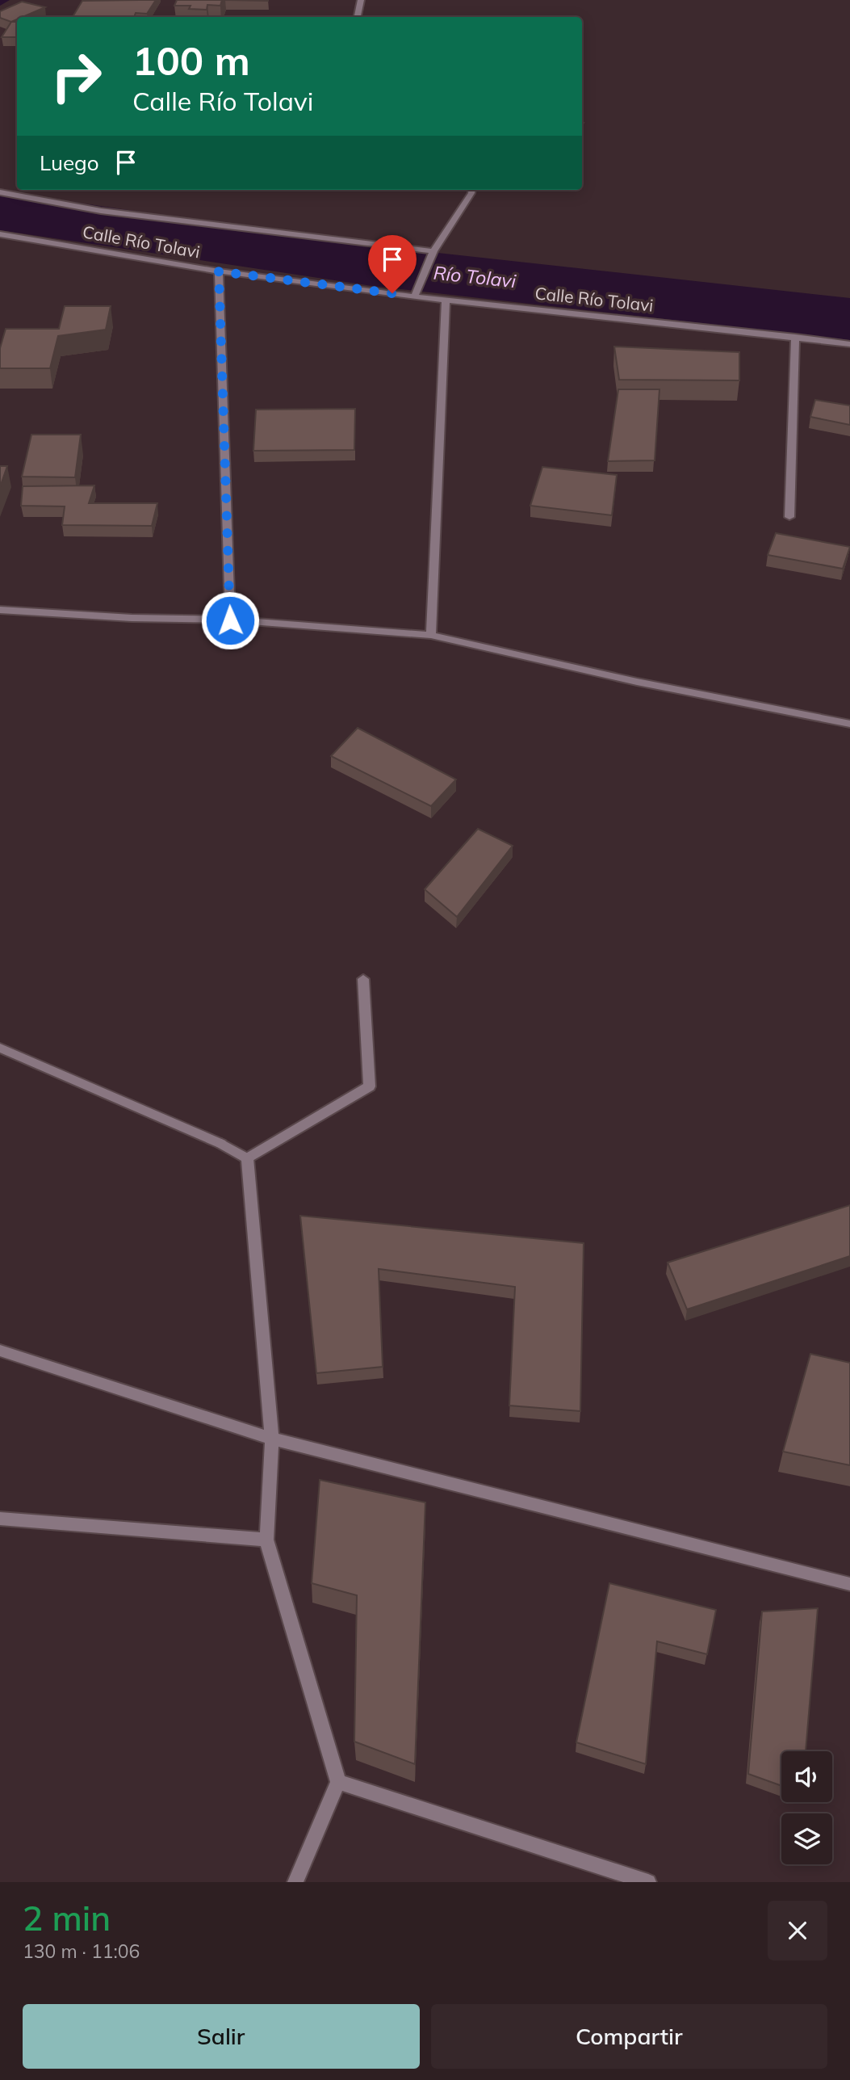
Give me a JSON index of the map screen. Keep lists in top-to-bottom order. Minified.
{"streets":{"street":["Calle Río Tolavi"]},"water":["Río Tolavi"],"page":{"turn":["100 m","Calle Río Tolavi"],"then":"Luego","heading":["2 min","130 m · 11:06"],"buttons":["Salir","Compartir"]}}
